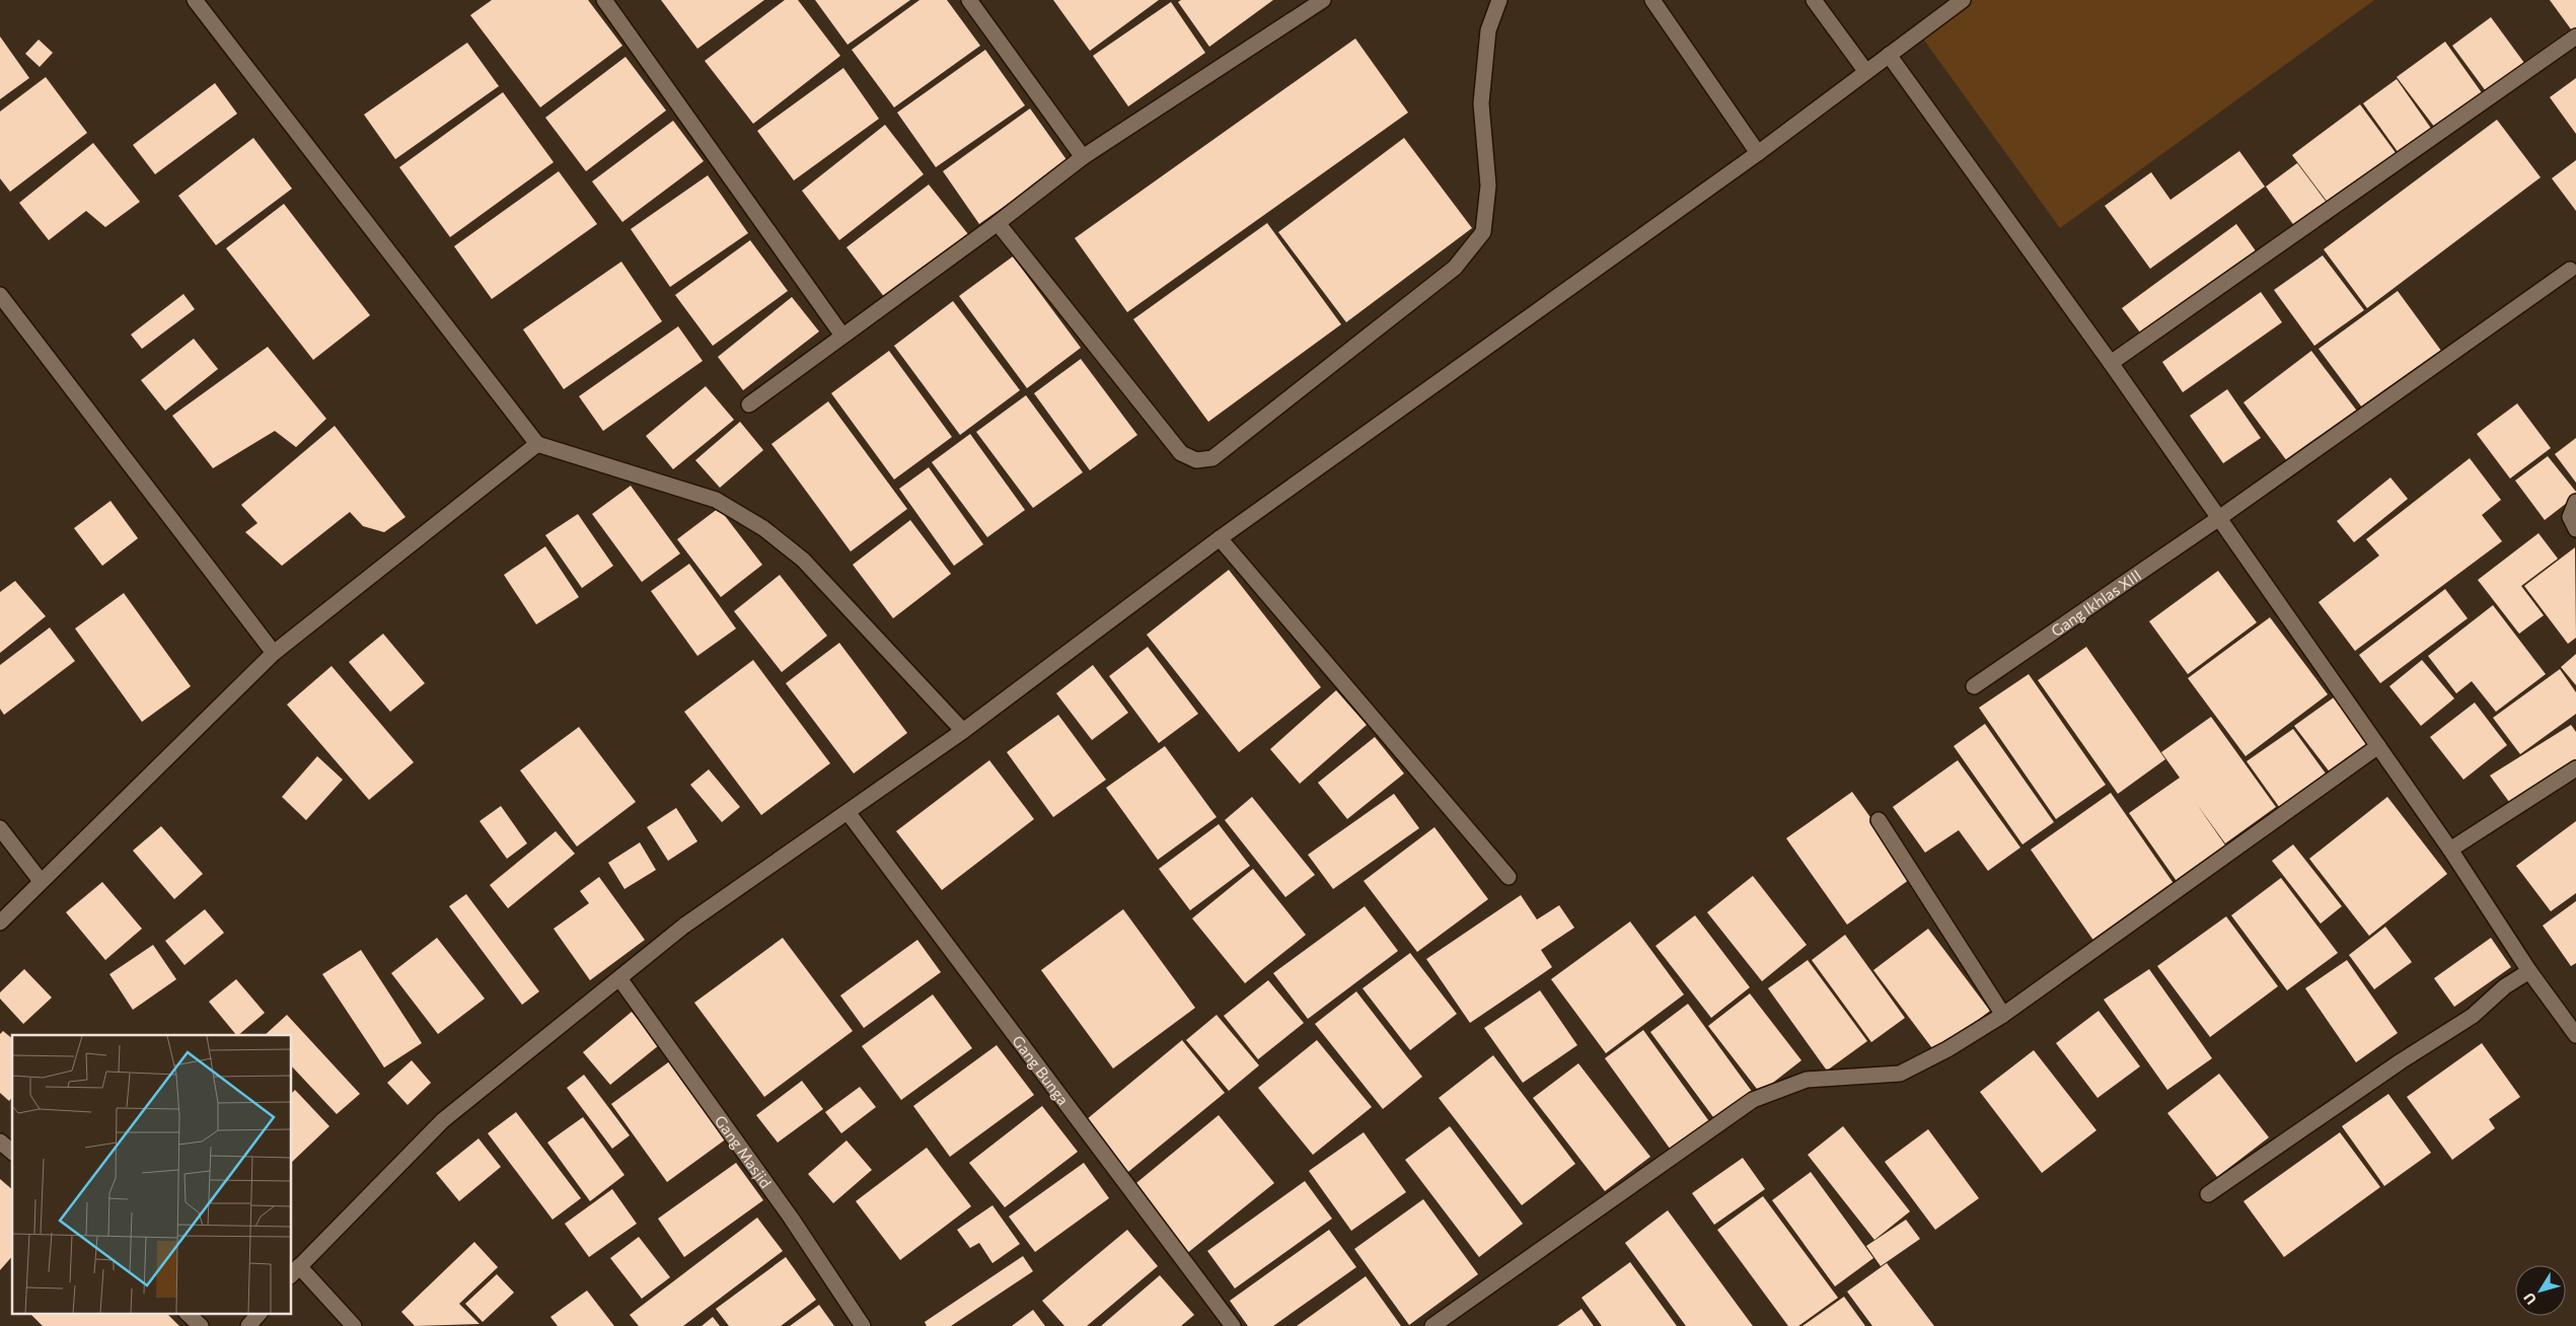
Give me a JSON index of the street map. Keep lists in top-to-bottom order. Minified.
{"streets":{"street":["Gang Ikhlas XIII","Gang Bunga","Gang Masjid"]},"north":"bottom left"}
